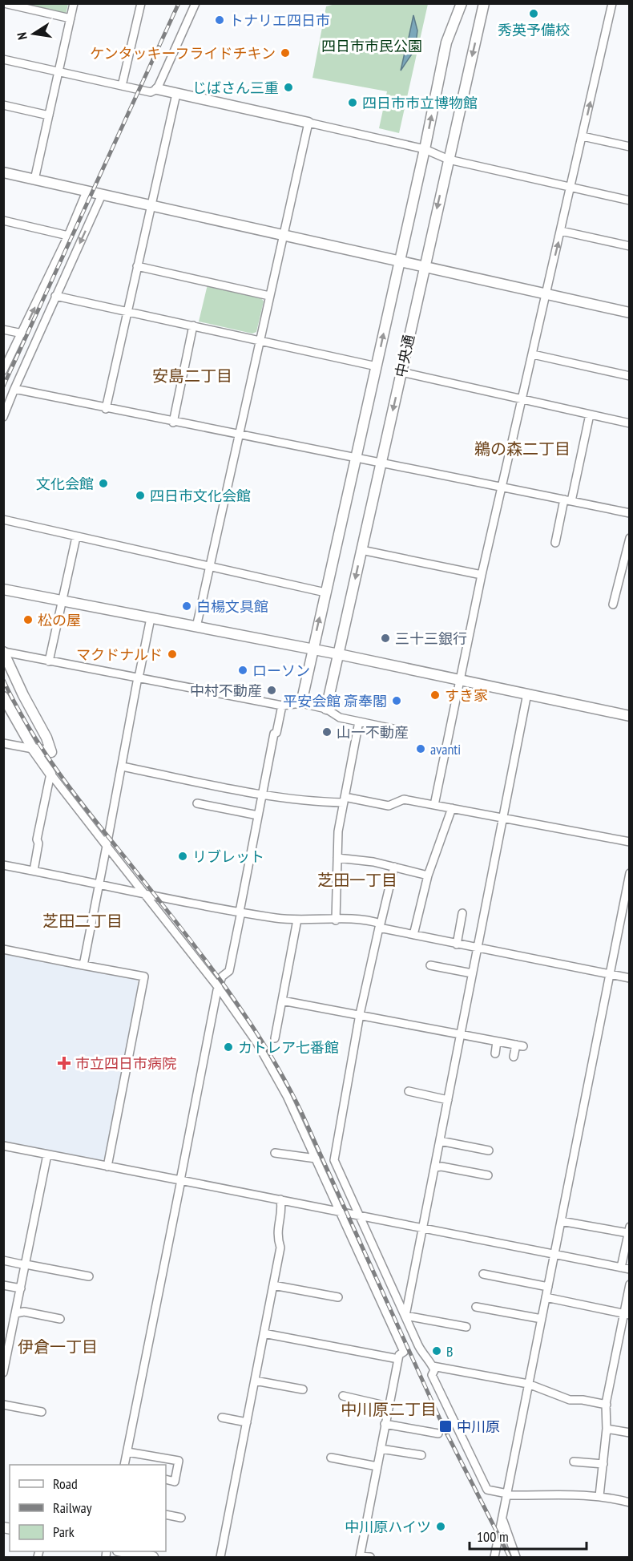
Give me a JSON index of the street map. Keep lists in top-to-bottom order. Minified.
{"streets":{"street":["中央通"]},"districts":["安島二丁目","鵜の森二丁目","芝田一丁目","芝田二丁目","伊倉一丁目","中川原二丁目"],"parks":["四日市市民公園"],"places":{"other":["秀英予備校","トナリエ四日市","ケンタッキーフライドチキン","じばさん三重","四日市市立博物館","文化会館","四日市文化会館","白楊文具館","松の屋","三十三銀行","マクドナルド","ローソン","中村不動産","すき家","平安会館 斎奉閣","山一不動産","avanti","リブレット","カトレア七番館","B","中川原ハイツ"],"health":["市立四日市病院"],"transit":["中川原"]},"legend":["Road","Railway","Park"],"scale_bar":"100 m","north":"left"}
